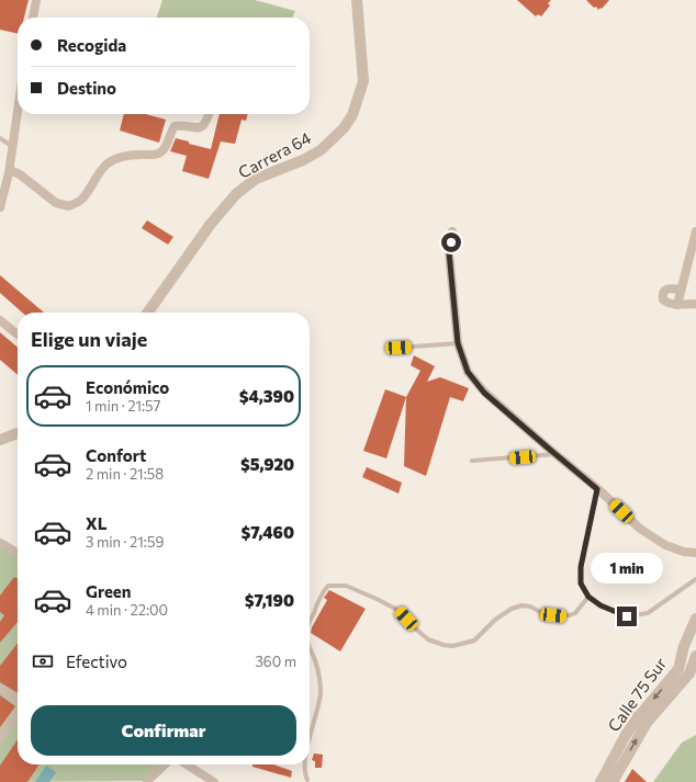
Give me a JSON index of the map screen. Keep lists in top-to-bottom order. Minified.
{"streets":{"street":["Carrera 64","Calle 75 Sur"]},"page":{"banner":["Recogida","Destino"],"heading":"Elige un viaje","list":[{"name":"Económico","note":"1 min · 21:57","value":"$4,390"},{"name":"Confort","note":"2 min · 21:58","value":"$5,920"},{"name":"XL","note":"3 min · 21:59","value":"$7,460"},{"name":"Green","note":"4 min · 22:00","value":"$7,190"}],"bubble":"1 min","pay":["Efectivo","360 m"],"buttons":"Confirmar"}}
